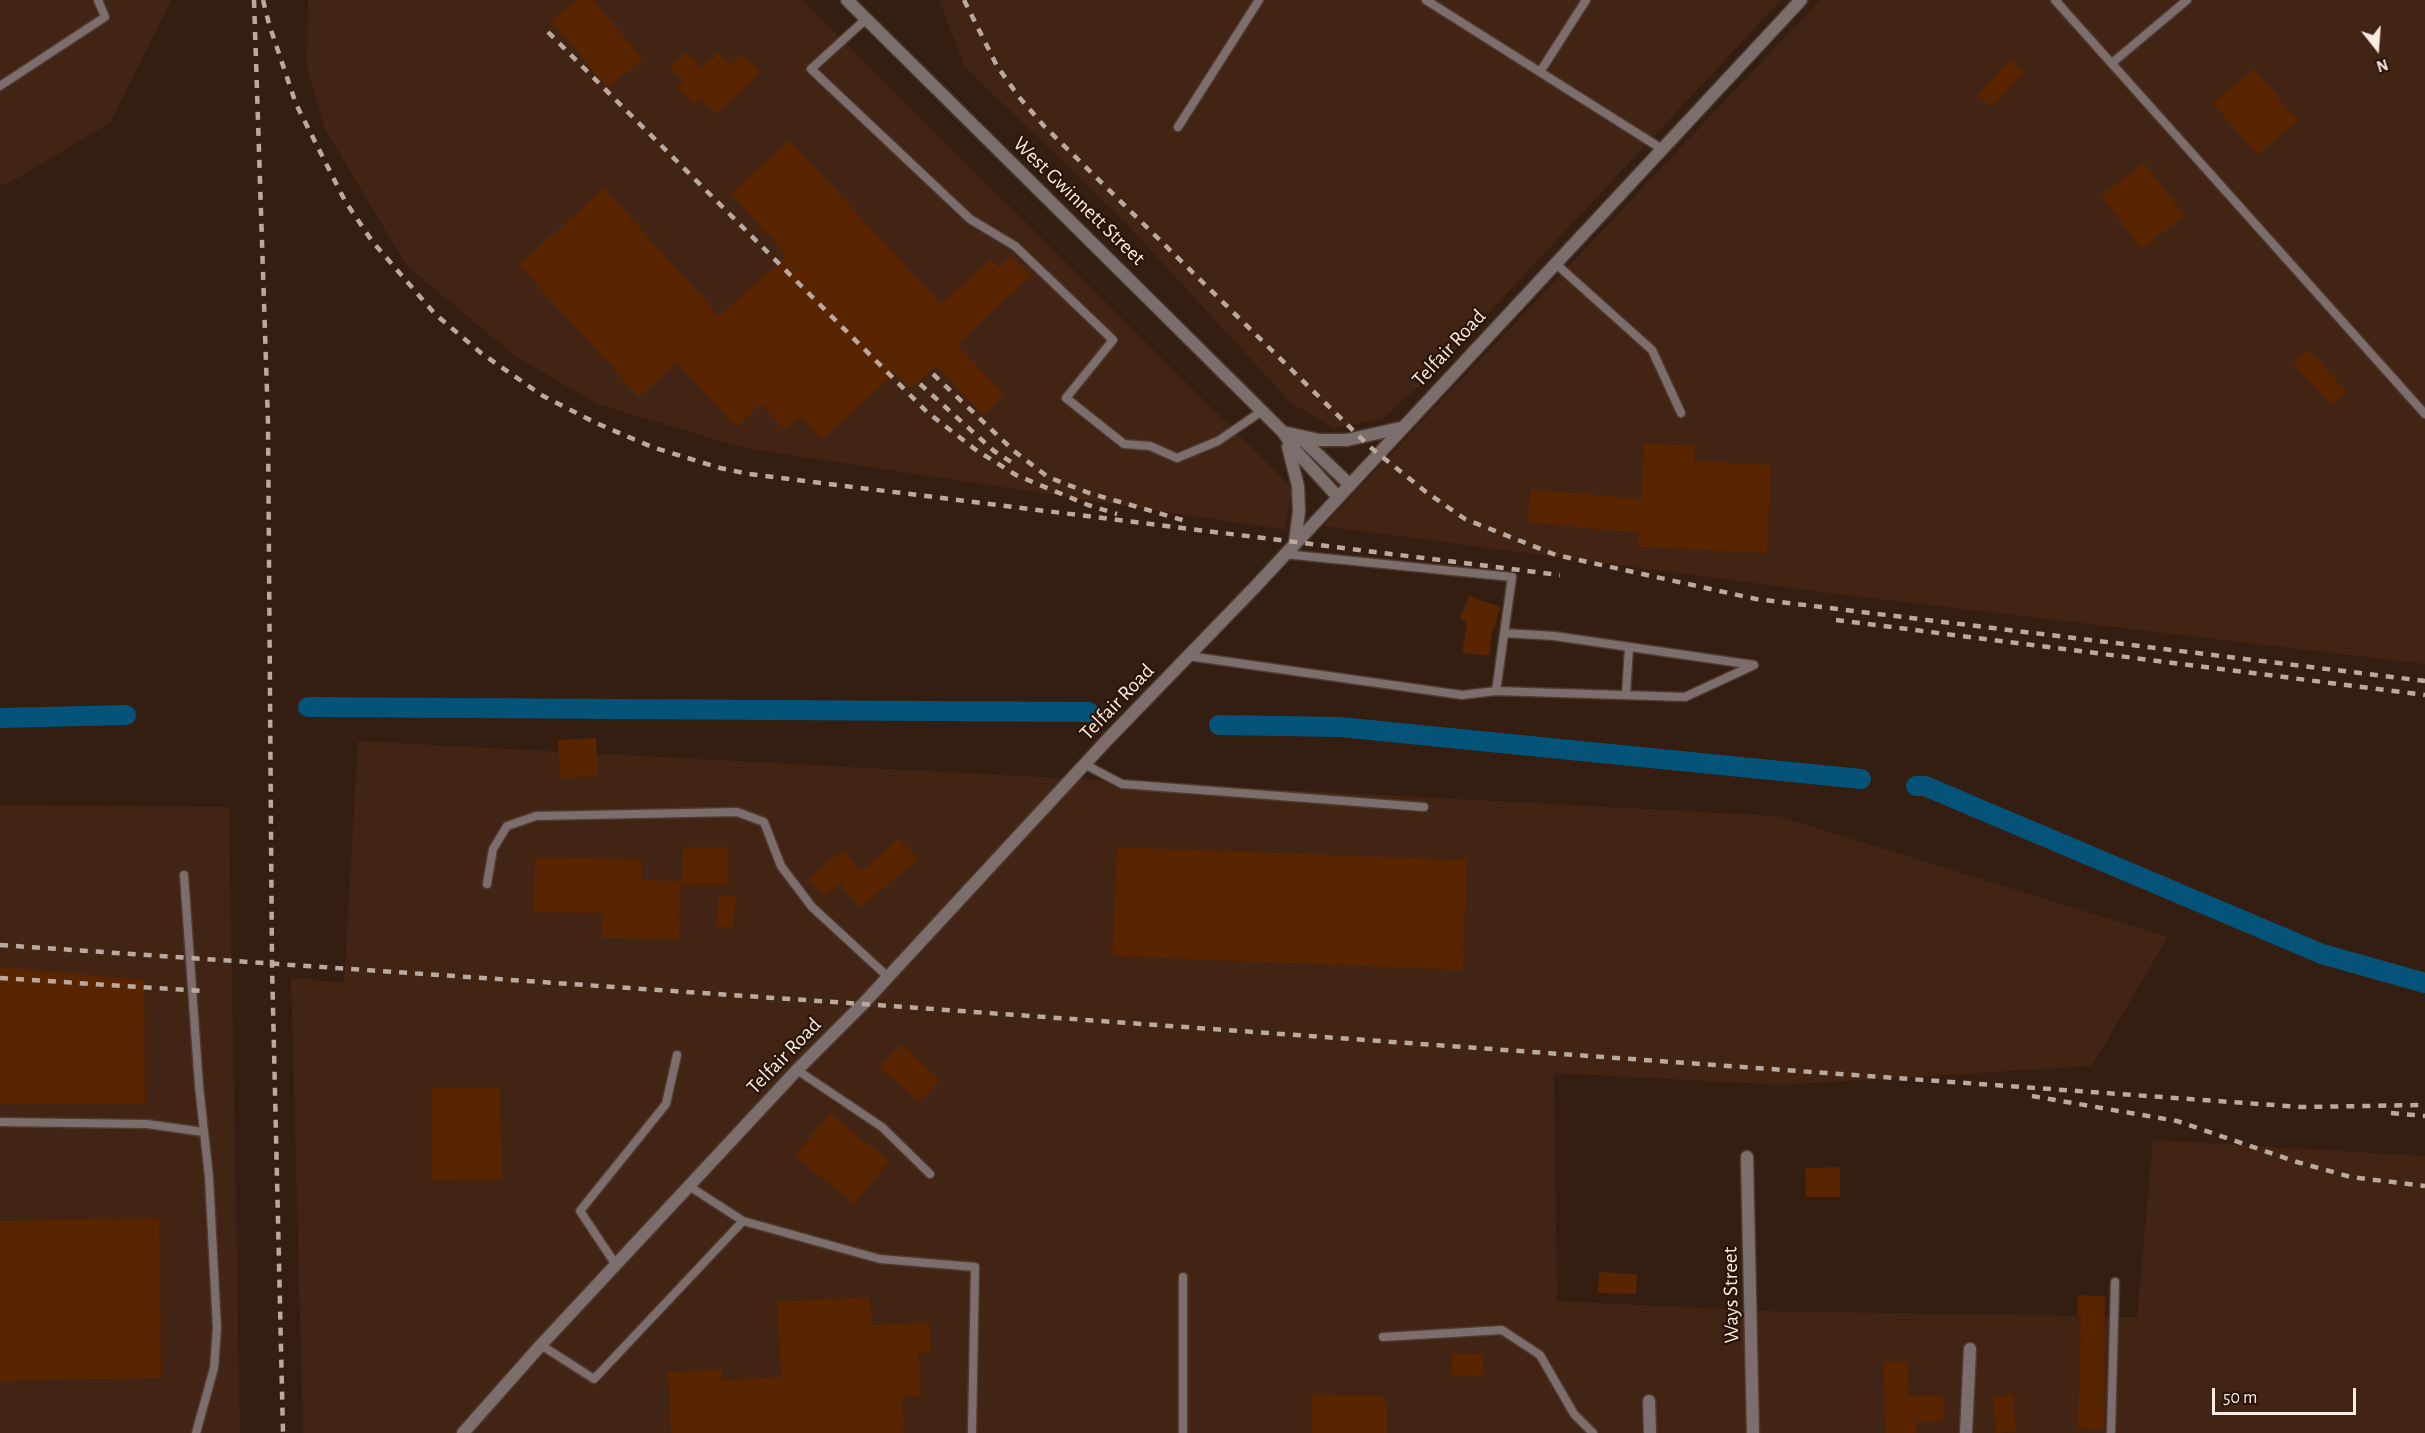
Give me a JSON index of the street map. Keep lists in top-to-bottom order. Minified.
{"streets":{"street":["West Gwinnett Street","Telfair Road","Ways Street"]},"crossings":[["West Gwinnett Street","Telfair Road"]],"scale_bar":"50 m","north":"bottom"}
